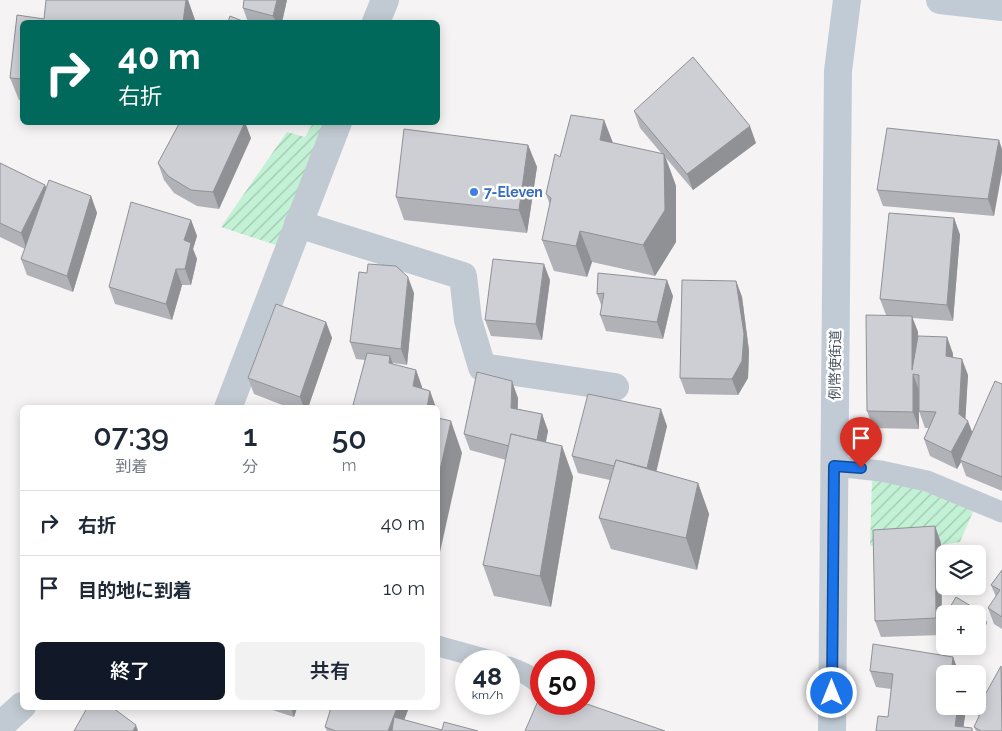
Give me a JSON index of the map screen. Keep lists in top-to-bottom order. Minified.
{"streets":{"main road":["例幣使街道"]},"places":["7-Eleven"],"page":{"turn":["40 m","右折"],"eta":["07:39","到着","1","分","50","m"],"list":[{"name":"右折","value":"40 m"},{"name":"目的地に到着","value":"10 m"}],"map_buttons":["+","−"],"buttons":["終了","共有"],"speed":"48 km/h","limit":"50"}}
